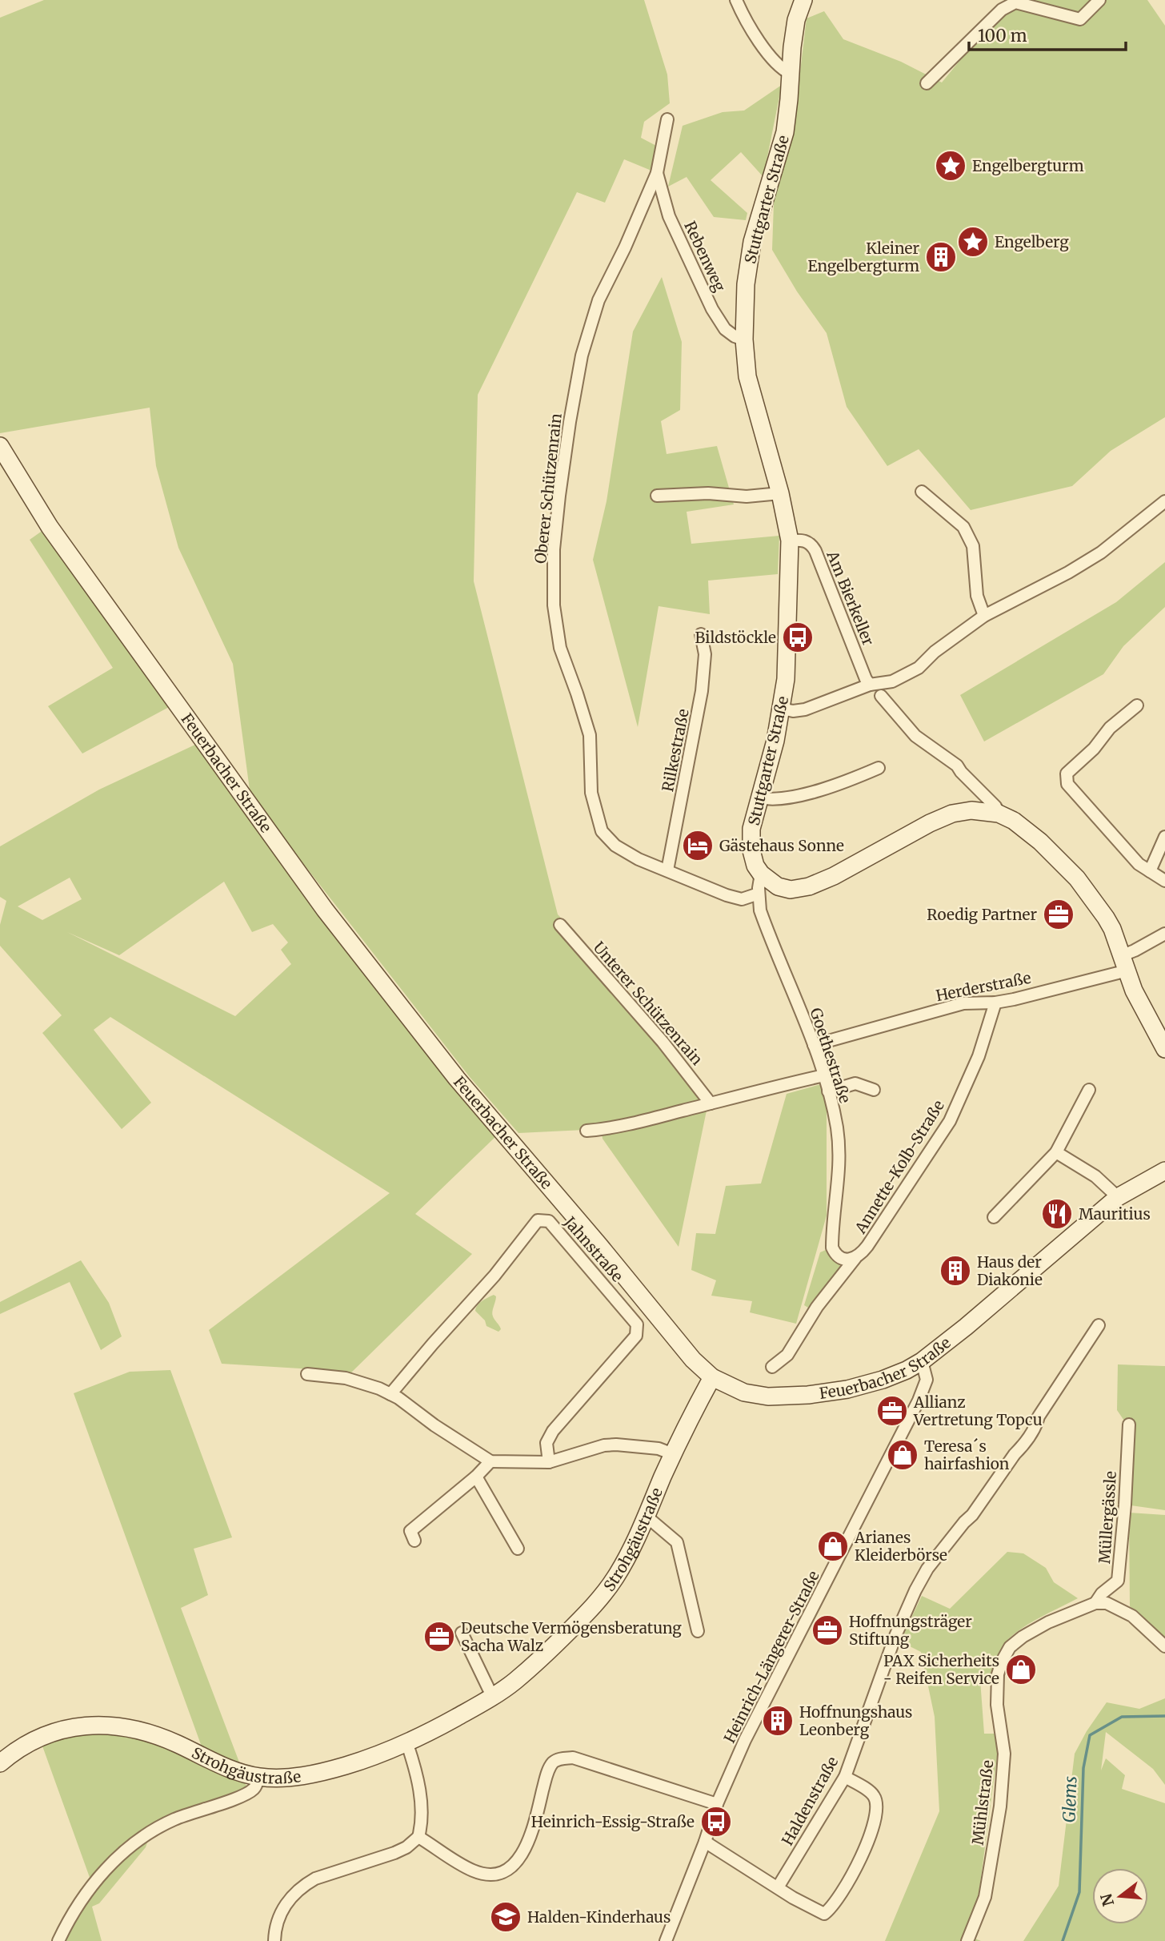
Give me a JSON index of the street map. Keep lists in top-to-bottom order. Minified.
{"streets":{"main road":["Stuttgarter Straße","Feuerbacher Straße","Strohgäustraße"],"street":["Rebenweg","Oberer Schützenrain","Am Bierkeller","Rilkestraße","Herderstraße","Unterer Schützenrain","Goethestraße","Annette-Kolb-Straße","Jahnstraße","Müllergässle","Heinrich-Längerer-Straße","Haldenstraße","Mühlstraße"]},"crossings":[["Stuttgarter Straße","Rebenweg"],["Stuttgarter Straße","Am Bierkeller"],["Stuttgarter Straße","Goethestraße"],["Rebenweg","Oberer Schützenrain"],["Oberer Schützenrain","Rilkestraße"],["Oberer Schützenrain","Goethestraße"],["Feuerbacher Straße","Strohgäustraße"],["Feuerbacher Straße","Heinrich-Längerer-Straße"],["Herderstraße","Goethestraße"],["Herderstraße","Annette-Kolb-Straße"],["Goethestraße","Annette-Kolb-Straße"],["Müllergässle","Mühlstraße"]],"water":["Glems"],"places":{"place":["Engelbergturm","Engelberg"],"building":["Kleiner Engelbergturm","Haus der Diakonie","Hoffnungshaus Leonberg"],"bus stop":["Bildstöckle","Heinrich-Essig-Straße"],"hotel":["Gästehaus Sonne"],"office":["Roedig Partner","Allianz Vertretung Topcu","Hoffnungsträger Stiftung","Deutsche Vermögensberatung Sacha Walz"],"restaurant":["Mauritius"],"shop":["Teresa´s hairfashion","Arianes Kleiderbörse","PAX Sicherheits - Reifen Service"],"school or university":["Halden-Kinderhaus"]},"scale_bar":"100 m","north":"left"}
